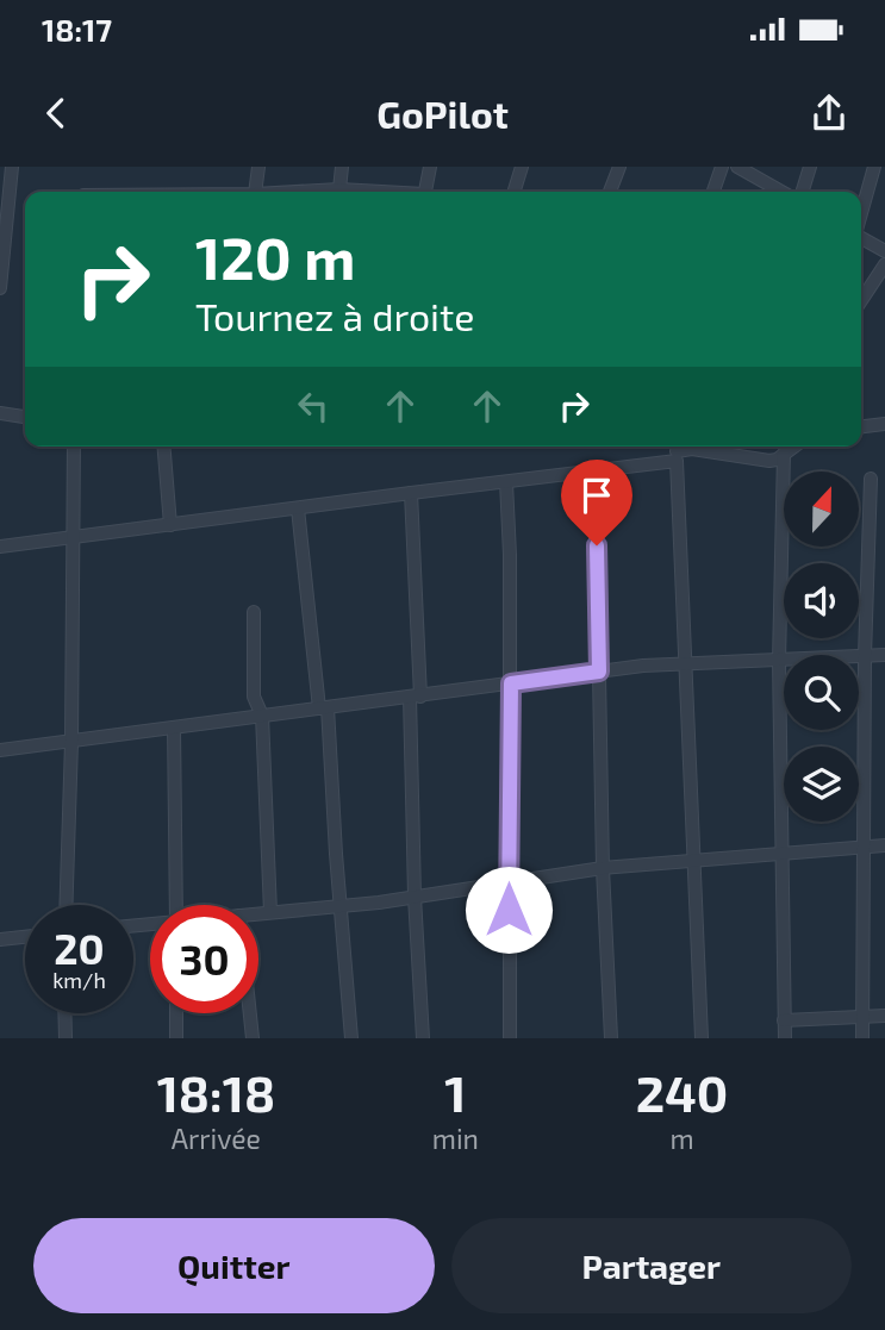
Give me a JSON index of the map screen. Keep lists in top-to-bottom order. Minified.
{"north":"top","page":{"status":"18:17","header":"GoPilot","turn":["120 m","Tournez à droite"],"speed":"20 km/h","limit":"30","eta":["18:18","Arrivée","1","min","240","m"],"buttons":["Quitter","Partager"]}}
